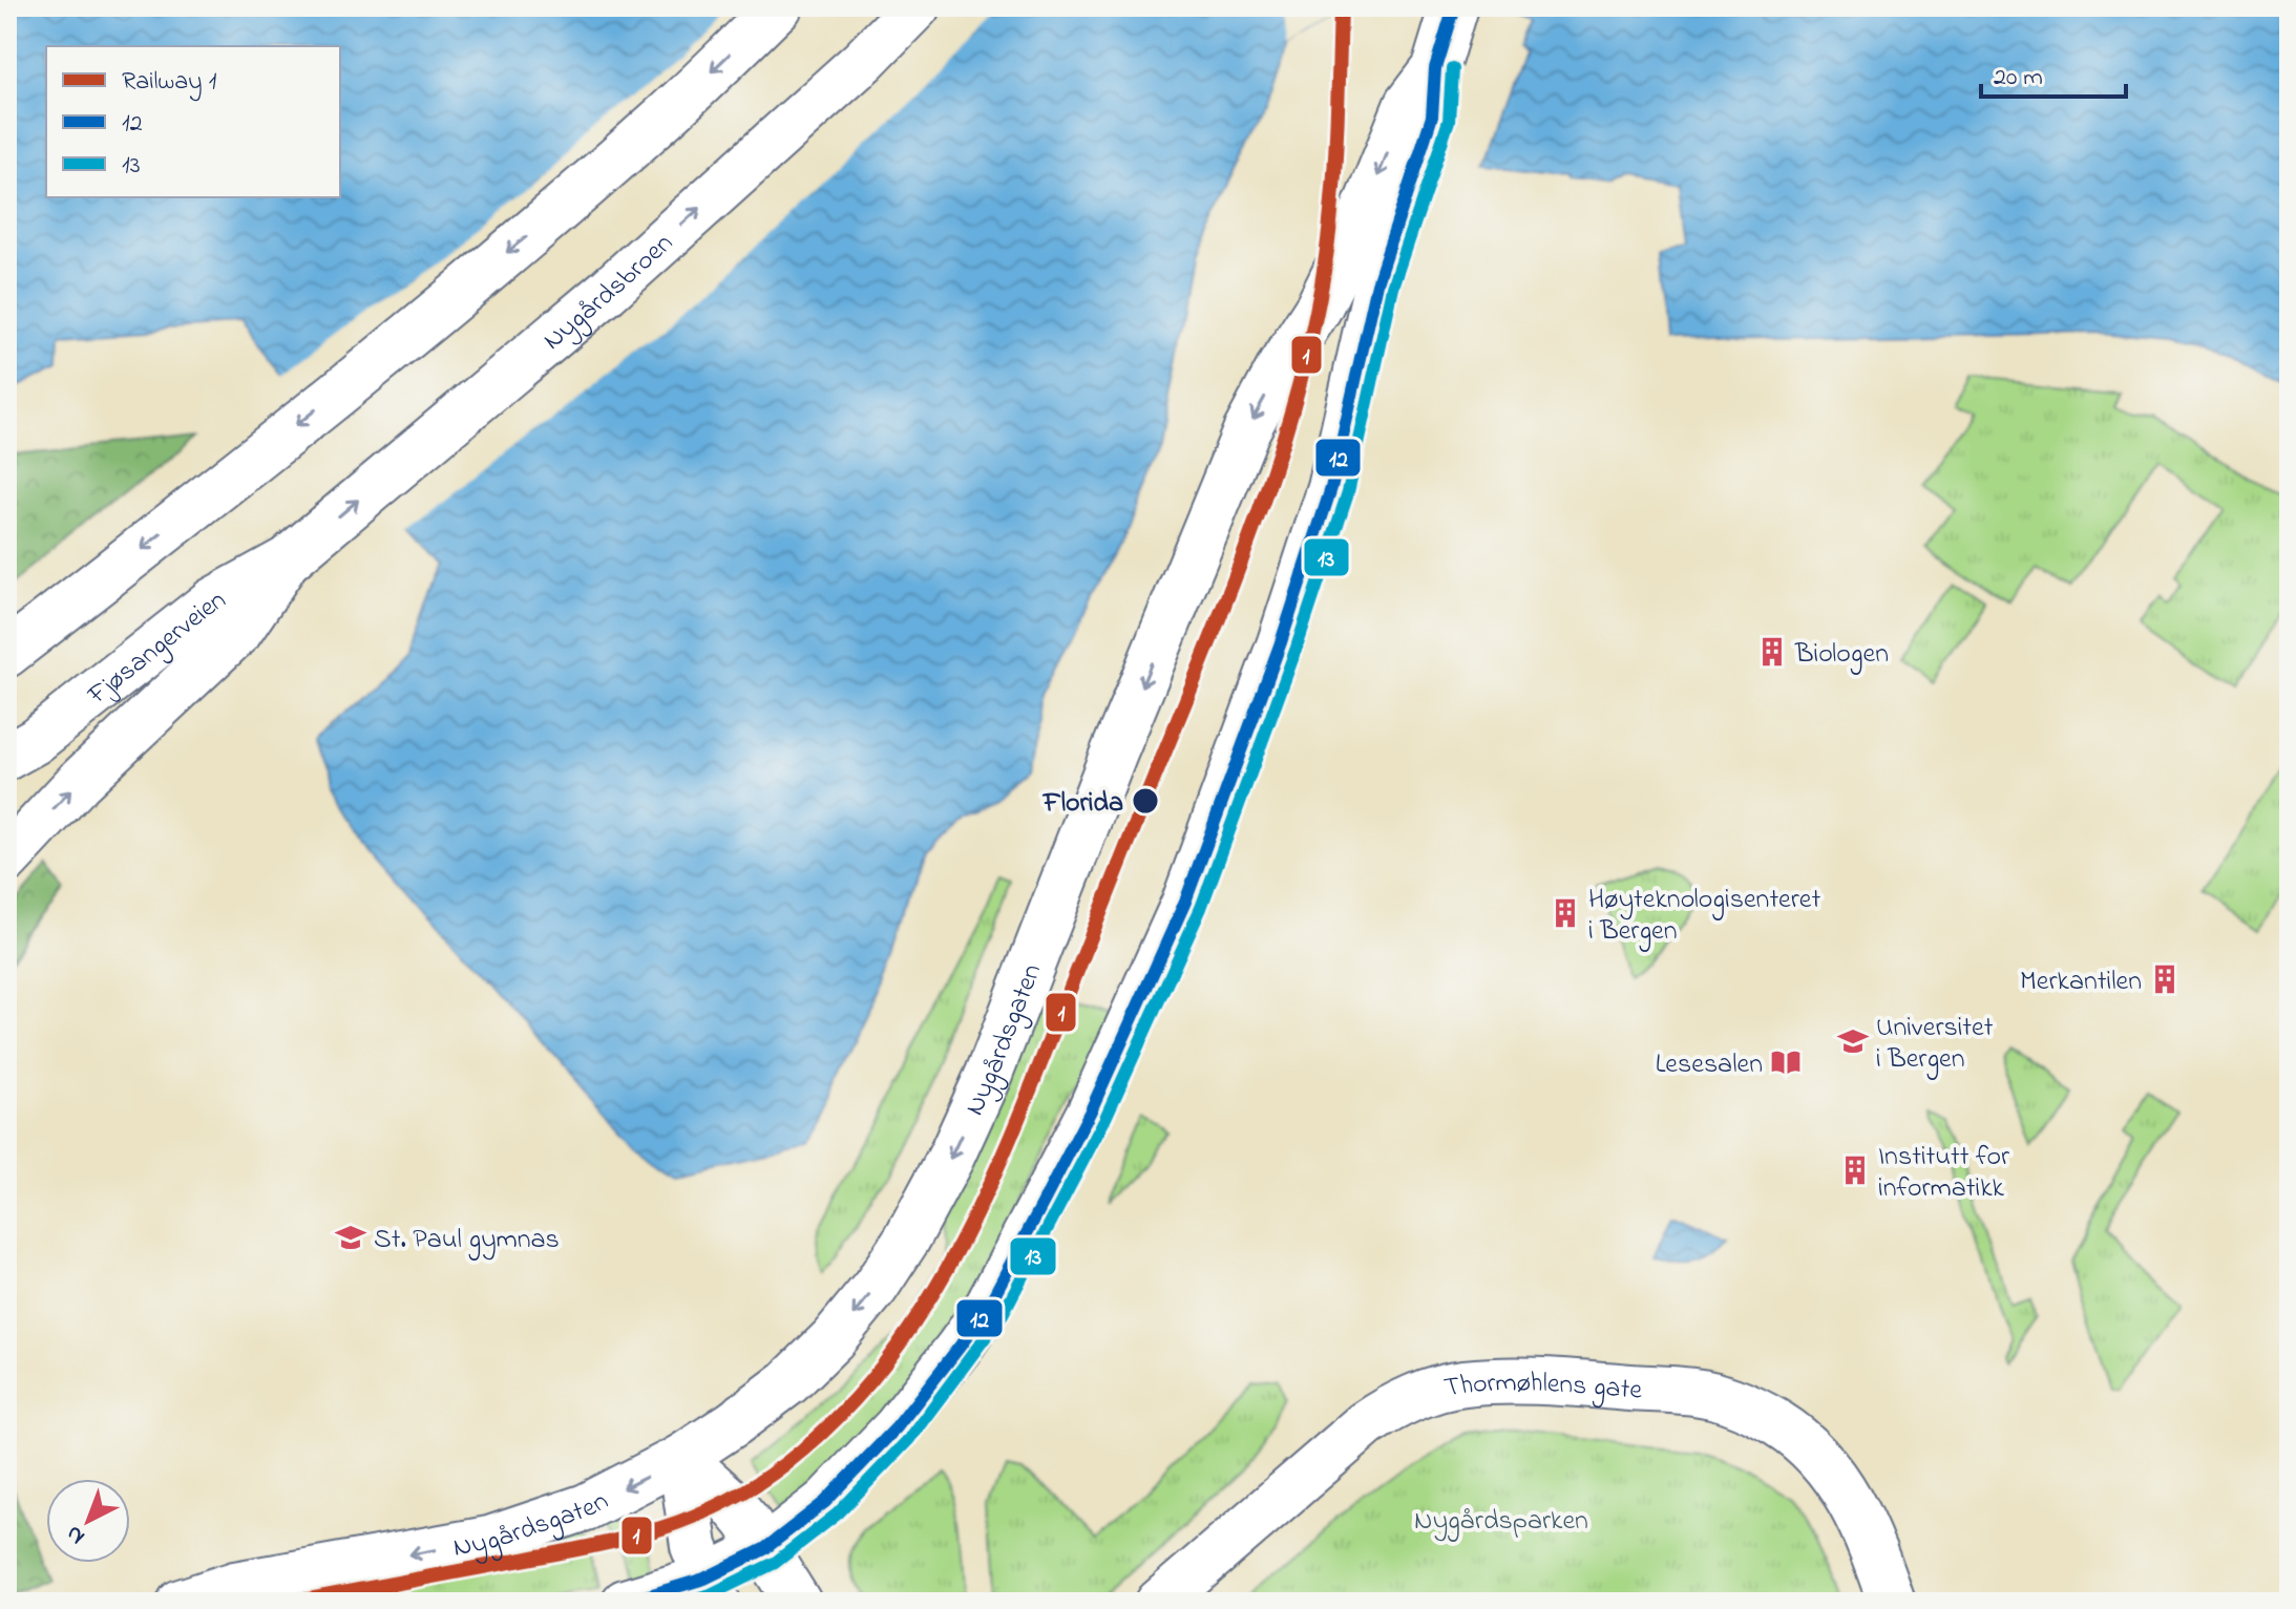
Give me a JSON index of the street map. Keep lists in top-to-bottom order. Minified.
{"streets":{"main road":["Nygårdsbroen","Fjøsangerveien","Nygårdsgaten","Thormøhlens gate"]},"crossings":[["Nygårdsbroen","Fjøsangerveien"]],"parks":["Nygårdsparken"],"places":{"building":["Biologen","Høyteknologisenteret i Bergen","Merkantilen","Institutt for informatikk"],"other":["Florida"],"school or university":["Universitet i Bergen","St. Paul gymnas"],"library":["Lesesalen"]},"lines":["rail line 1","transit line 12","transit line 13"],"legend":["Railway 1","12","13"],"scale_bar":"20 m","north":"bottom left"}
